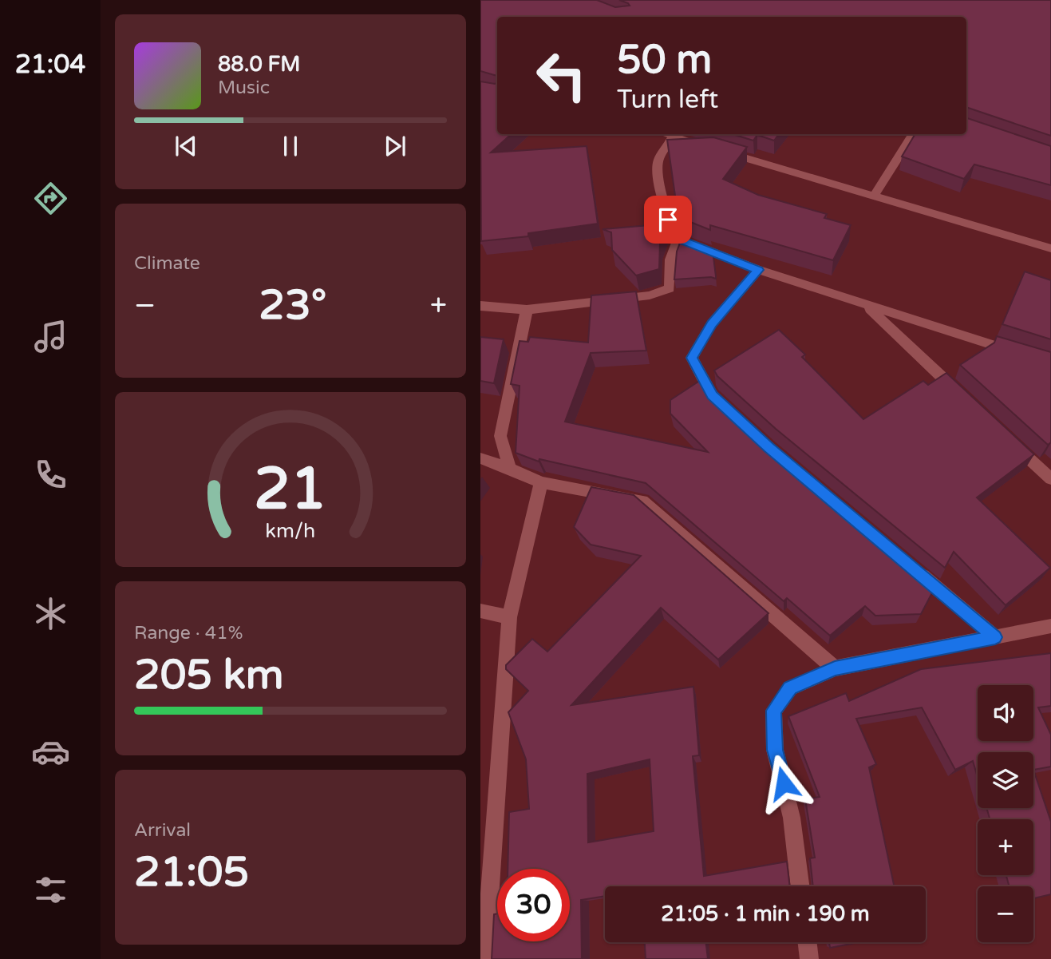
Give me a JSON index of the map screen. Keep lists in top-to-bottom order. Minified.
{"page":{"tabs":"21:04","turn":["50 m","Turn left"],"song":["88.0 FM","Music"],"tile":["Climate",["Range · 41%","205 km"],["Arrival","21:05"]],"heat":["−","23°","+"],"map_buttons":["+","−"],"limit":"30","trip":"21:05 · 1 min · 190 m","gauge":["21","km/h"]}}
